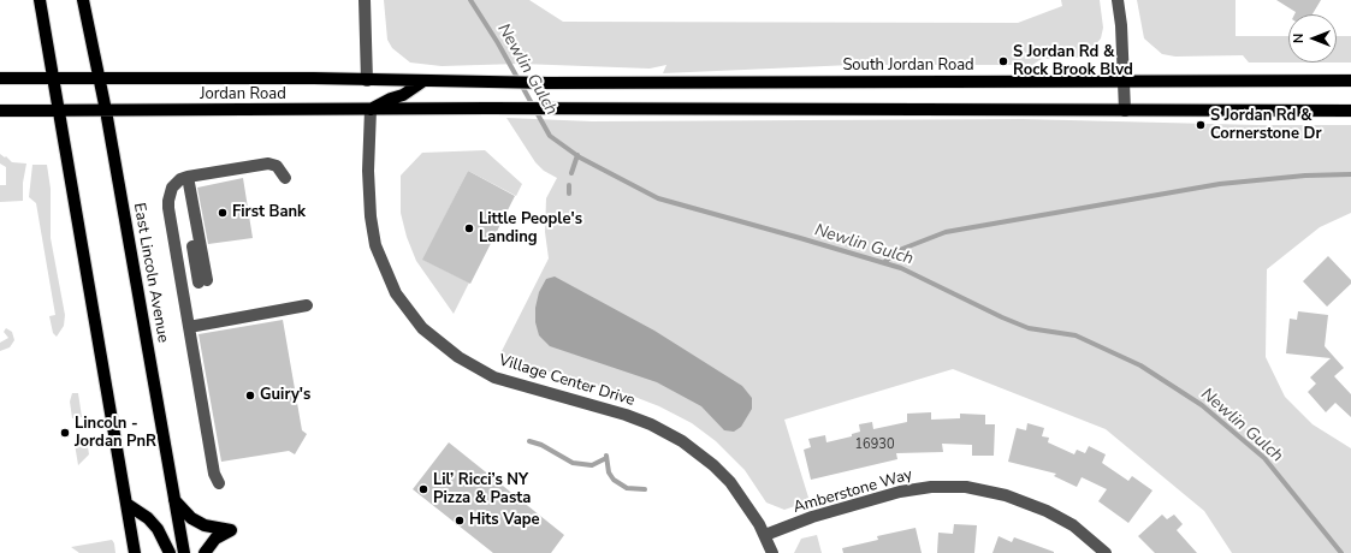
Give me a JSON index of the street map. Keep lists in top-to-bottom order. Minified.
{"streets":{"main road":["South Jordan Road","Jordan Road","East Lincoln Avenue"],"street":["Village Center Drive","Amberstone Way"]},"crossings":[["South Jordan Road","Jordan Road"],["Jordan Road","East Lincoln Avenue"],["Jordan Road","Village Center Drive"],["Village Center Drive","Amberstone Way"]],"water":["Newlin Gulch"],"places":["S Jordan Rd & Rock Brook Blvd","S Jordan Rd & Cornerstone Dr","First Bank","Little People's Landing","Guiry's","Lincoln - Jordan PnR","Lil’ Ricci’s NY Pizza & Pasta","Hits Vape"],"house_numbers":["16930"],"north":"left"}
